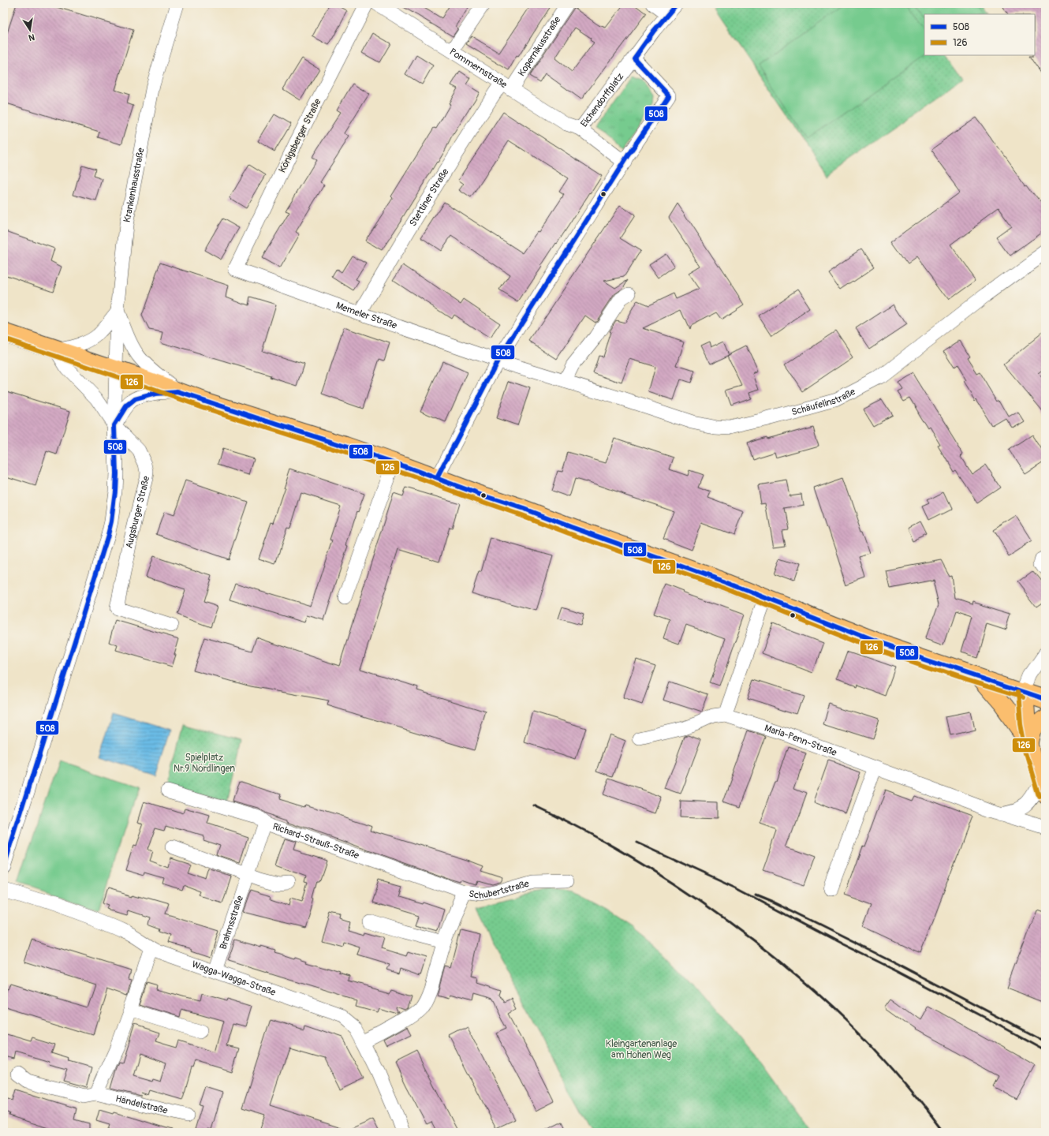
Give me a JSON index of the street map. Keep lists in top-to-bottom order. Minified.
{"streets":{"street":["Kopernikusstraße","Pommernstraße","Eichendorffplatz","Königsberger Straße","Krankenhausstraße","Stettiner Straße","Memeler Straße","Schäufelinstraße","Augsburger Straße","Maria-Penn-Straße","Richard-Strauß-Straße","Schubertstraße","Brahmsstraße","Wagga-Wagga-Straße","Händelstraße"]},"crossings":[["Kopernikusstraße","Pommernstraße"],["Kopernikusstraße","Stettiner Straße"],["Pommernstraße","Eichendorffplatz"],["Pommernstraße","Stettiner Straße"],["Königsberger Straße","Memeler Straße"],["Stettiner Straße","Memeler Straße"],["Memeler Straße","Schäufelinstraße"],["Richard-Strauß-Straße","Schubertstraße"],["Richard-Strauß-Straße","Brahmsstraße"],["Schubertstraße","Wagga-Wagga-Straße"],["Brahmsstraße","Wagga-Wagga-Straße"]],"parks":["Spielplatz Nr.9 Nördlingen","Kleingartenanlage am Hohen Weg"],"lines":["transit line 508","transit line 126"],"legend":["508","126"],"north":"bottom"}
